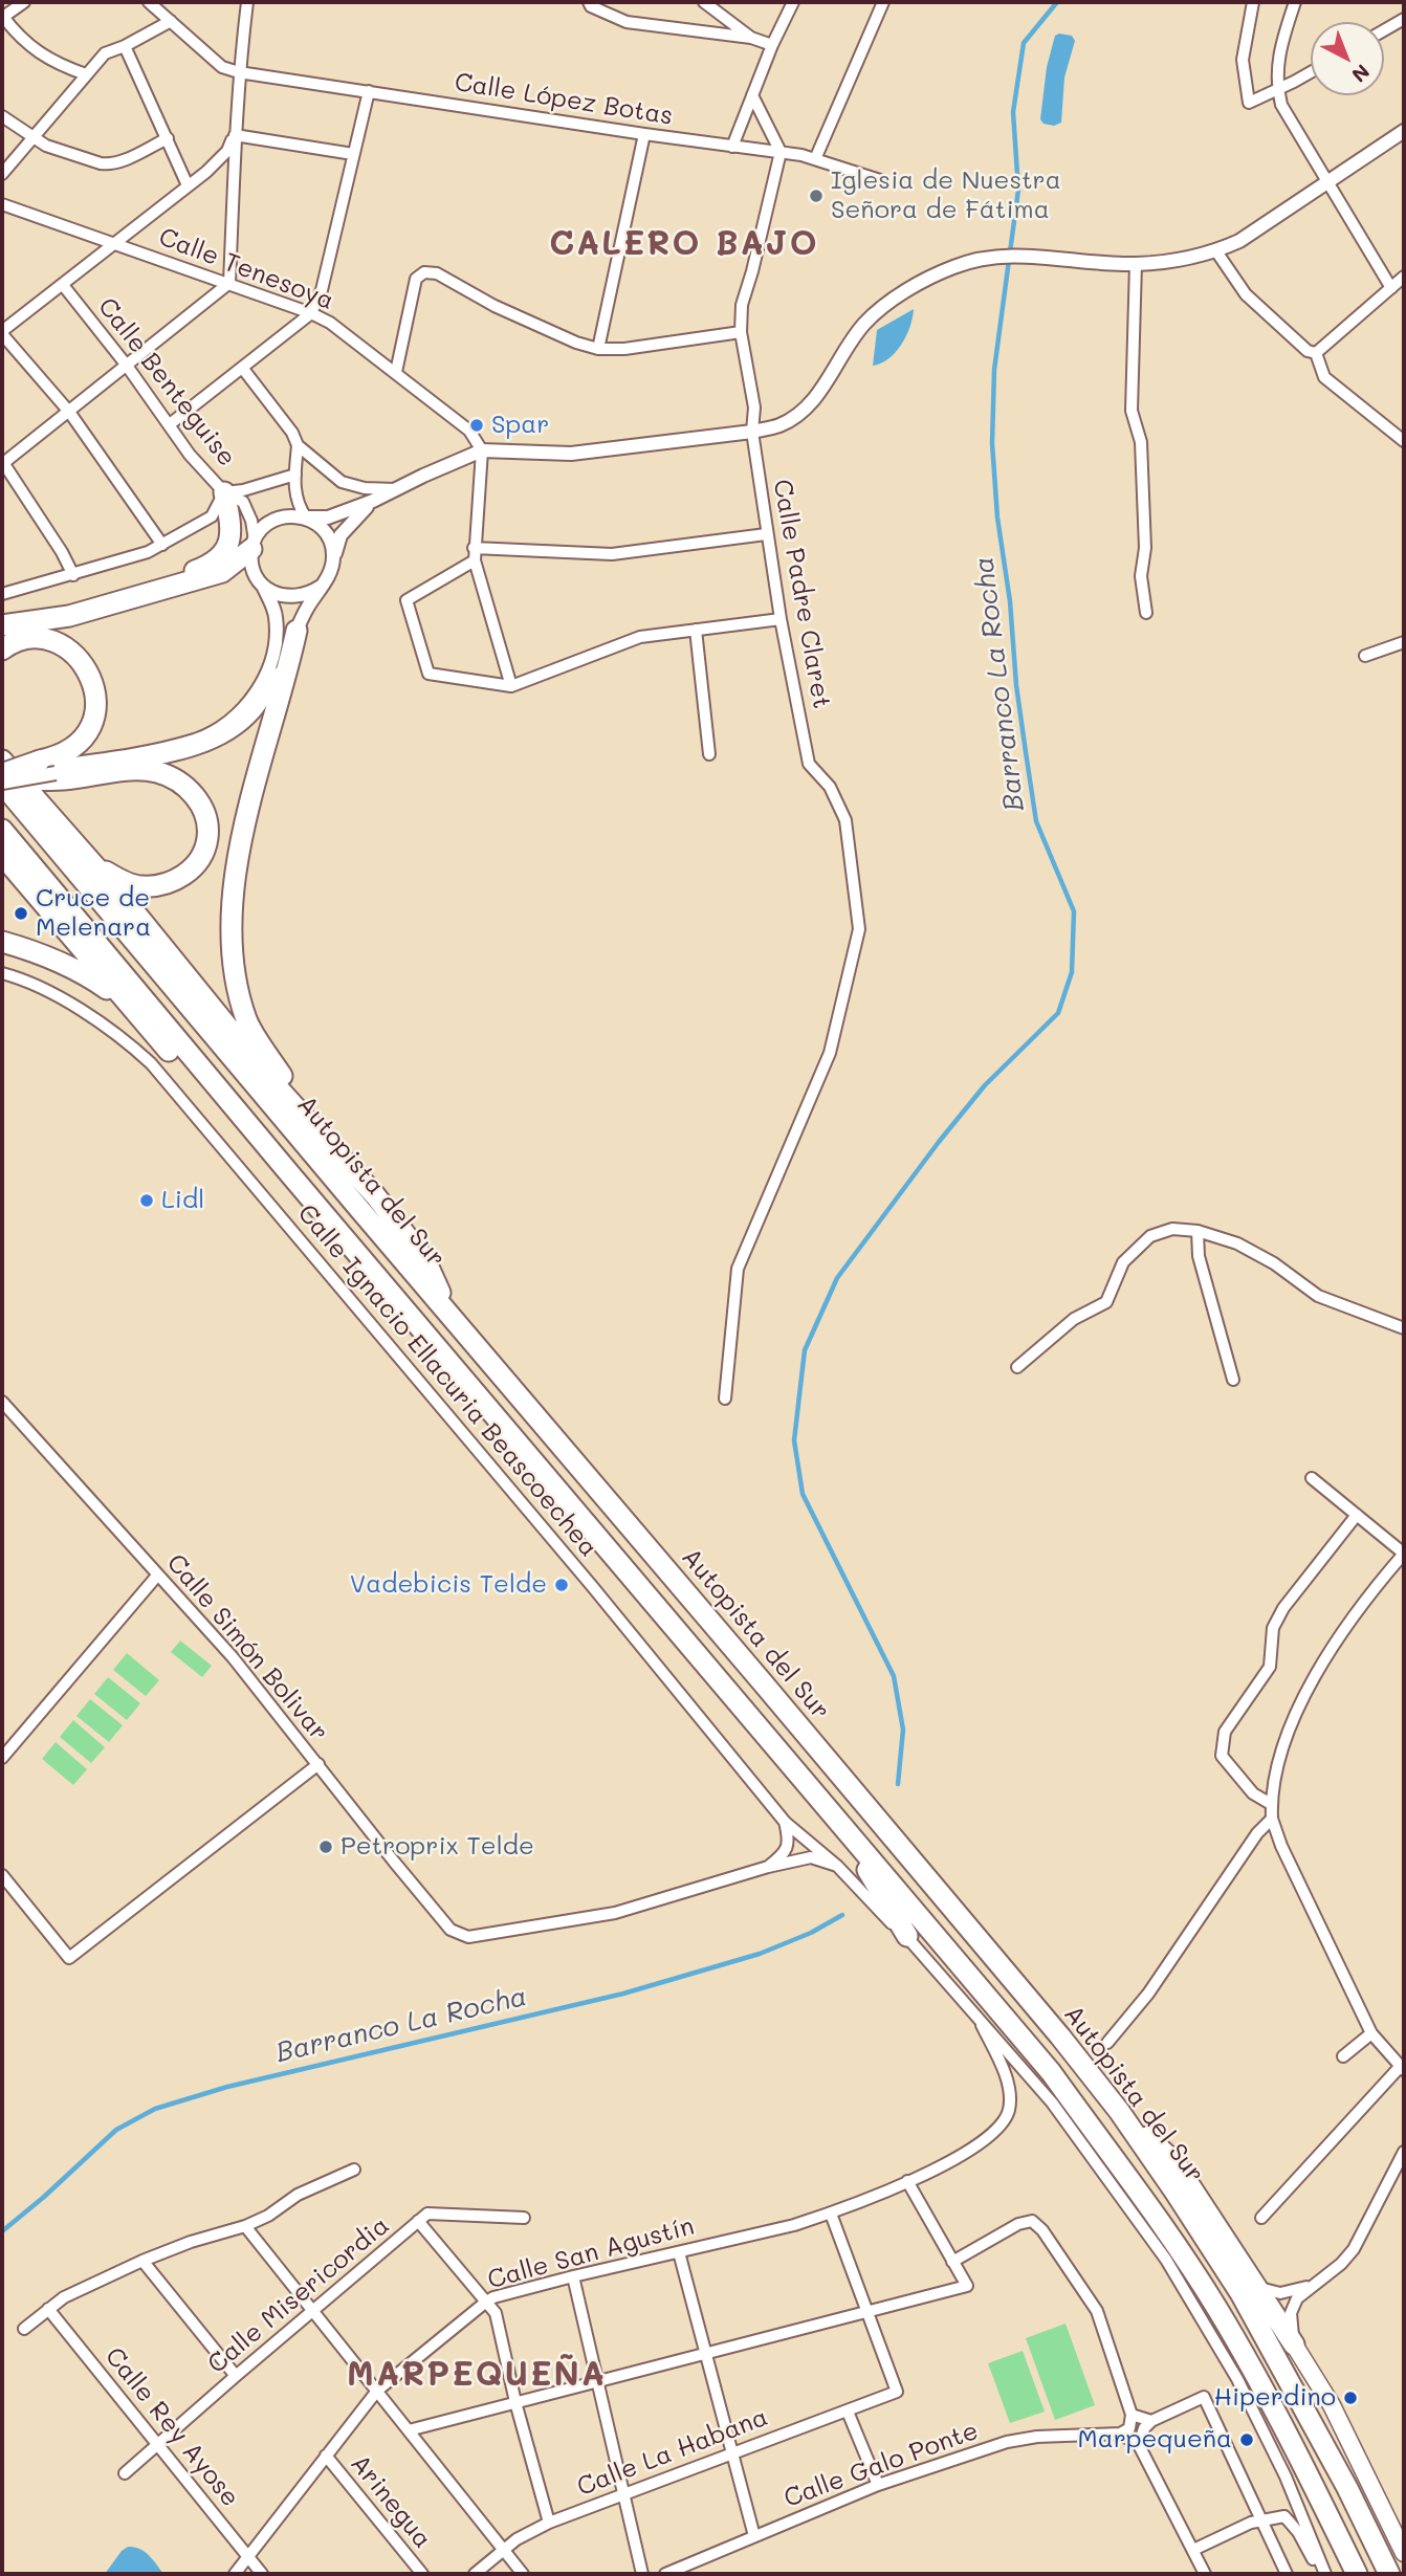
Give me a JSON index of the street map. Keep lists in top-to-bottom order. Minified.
{"streets":{"highway":["Autopista del Sur"],"street":["Calle López Botas","Calle Tenesoya","Calle Benteguise","Calle Padre Claret","Calle Ignacio Ellacuria Beascoechea","Calle Simón Bolivar","Calle San Agustín","Calle Misericordia","Calle Rey Ayose","Calle La Habana","Calle Galo Ponte","Arinegua"]},"crossings":[["Calle López Botas","Calle Padre Claret"],["Calle Ignacio Ellacuria Beascoechea","Calle San Agustín"],["Calle San Agustín","Calle Rey Ayose"],["Calle San Agustín","Arinegua"],["Calle Misericordia","Calle Rey Ayose"]],"districts":["CALERO BAJO","MARPEQUEÑA"],"water":["Barranco La Rocha"],"places":["Iglesia de Nuestra Señora de Fátima","Spar","Cruce de Melenara","Lidl","Vadebicis Telde","Petroprix Telde","Hiperdino","Marpequeña"],"north":"bottom right"}
